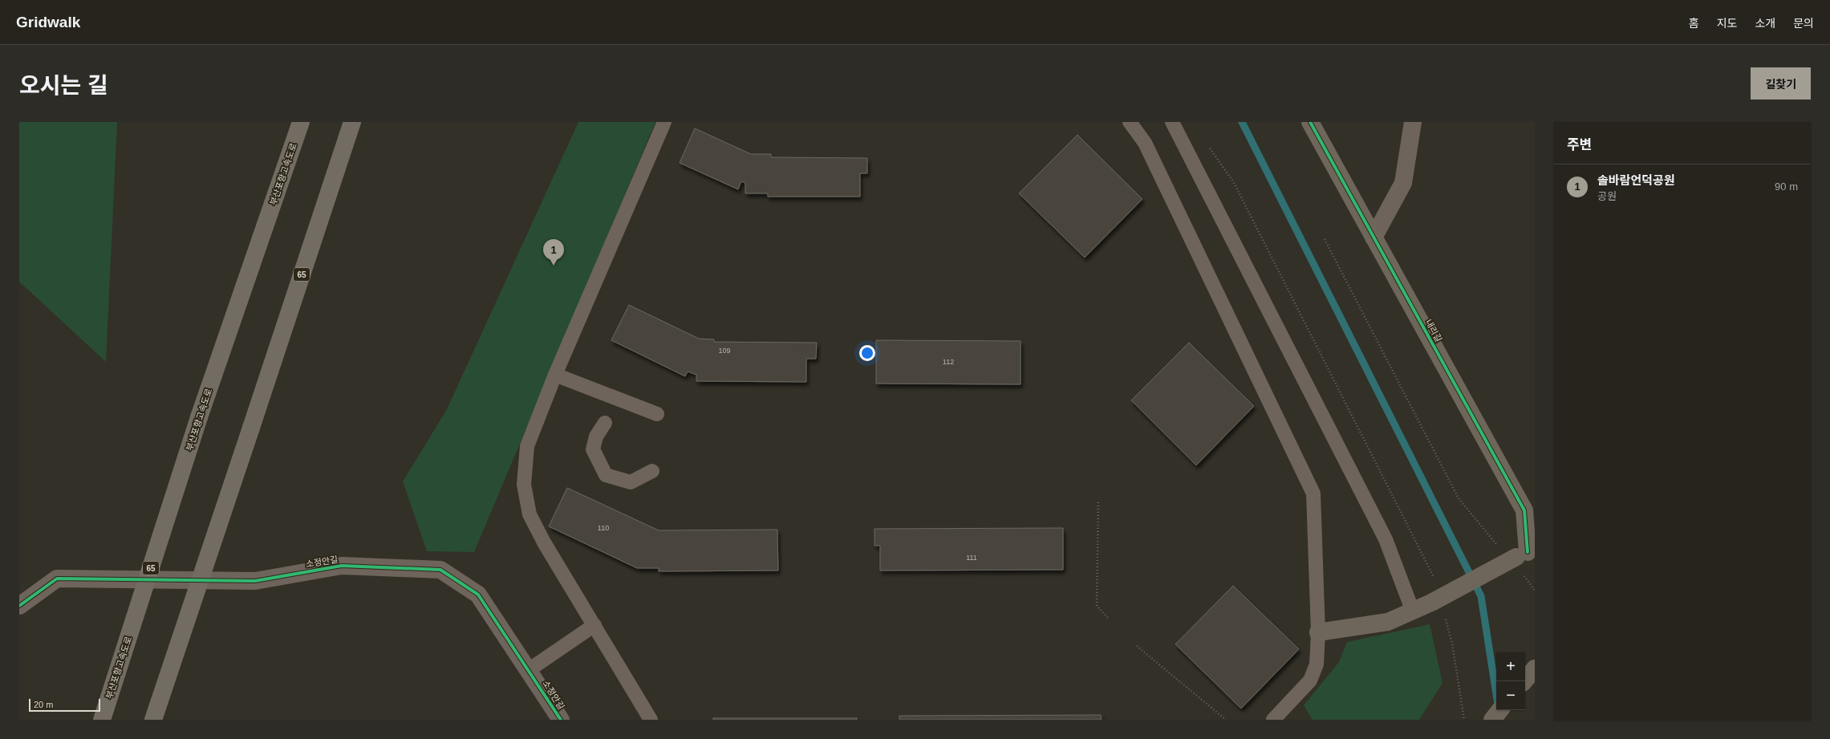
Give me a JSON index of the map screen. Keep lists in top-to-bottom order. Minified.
{"streets":{"highway":["부산포항고속도로","65"],"street":["내리길","소정안길"]},"house_numbers":["109","112","110","111"],"scale_bar":"20 m","page":{"header":"Gridwalk","nav":["홈","지도","소개","문의"],"title":"오시는 길","buttons":"길찾기","heading":"주변","list":[{"mark":"1","name":"솔바람언덕공원","note":"공원","value":"90 m"}],"pins":"1","map_buttons":["+","−"],"scale":"20 m"}}
